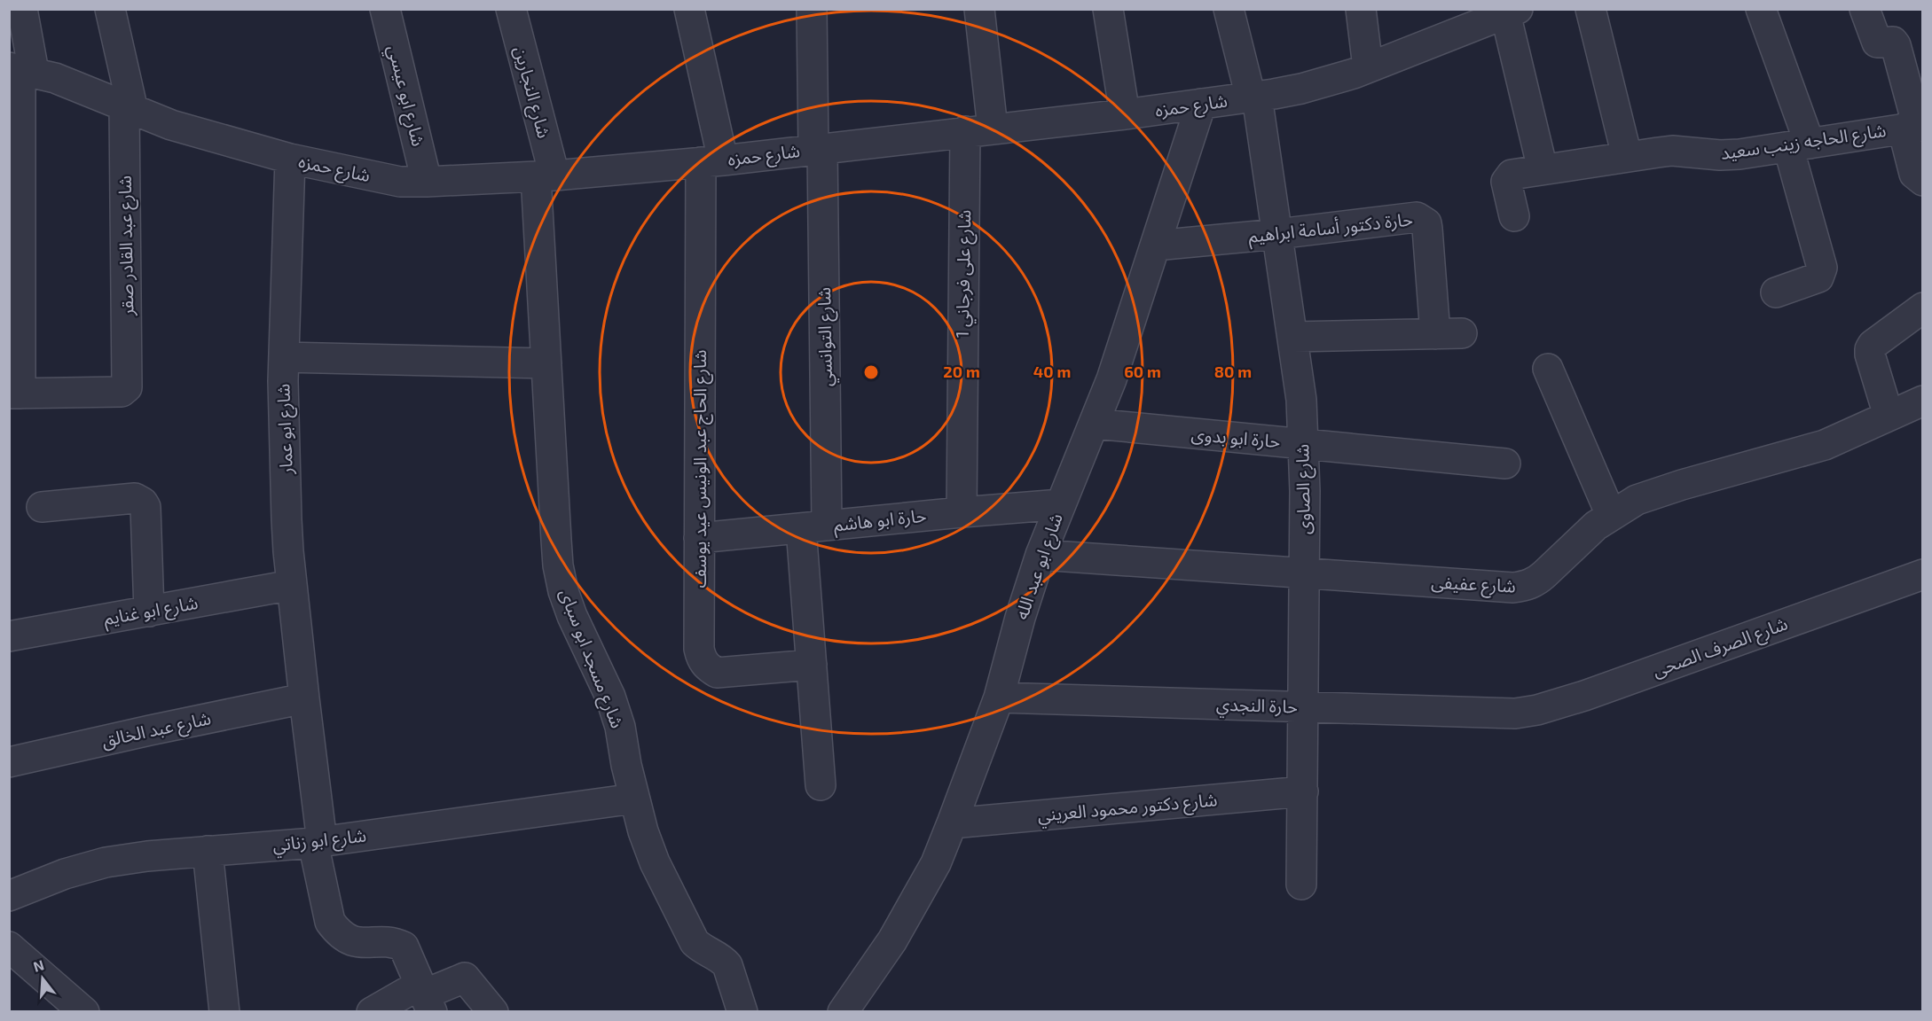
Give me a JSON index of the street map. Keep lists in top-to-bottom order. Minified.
{"streets":{"street":["شارع النجارين","شارع ابو عيسي","شارع حمزه","شارع الحاجه زينب سعيد","حارة دكتور أسامة ابراهيم","شارع عبد القادر صقر","شارع على فرجاني 1","شارع التوانسي","شارع ابو عمار","حارة ابو بدوى","شارع الحاج عبد الونيس عيد يوسف","شارع الصاوى","حارة ابو هاشم","شارع ابو عبد الله","شارع عفيفى","شارع ابو غنايم","شارع الصرف الصحى","شارع مسجد ابو سباى","حارة النجدي","شارع عبد الخالق","شارع دكتور محمود العريني","شارع ابو زناتي"]},"crossings":[["شارع النجارين","شارع حمزه"],["شارع النجارين","شارع مسجد ابو سباى"],["شارع ابو عيسي","شارع حمزه"],["شارع حمزه","شارع عبد القادر صقر"],["شارع حمزه","شارع على فرجاني 1"],["شارع حمزه","شارع التوانسي"],["شارع حمزه","شارع ابو عمار"],["شارع حمزه","شارع الحاج عبد الونيس عيد يوسف"],["شارع حمزه","شارع الصاوى"],["شارع حمزه","شارع ابو عبد الله"],["شارع حمزه","شارع مسجد ابو سباى"],["حارة دكتور أسامة ابراهيم","شارع الصاوى"],["حارة دكتور أسامة ابراهيم","شارع ابو عبد الله"],["شارع على فرجاني 1","حارة ابو هاشم"],["شارع التوانسي","شارع الحاج عبد الونيس عيد يوسف"],["شارع التوانسي","حارة ابو هاشم"],["شارع ابو عمار","شارع ابو غنايم"],["شارع ابو عمار","شارع عبد الخالق"],["شارع ابو عمار","شارع ابو زناتي"],["حارة ابو بدوى","شارع الصاوى"],["حارة ابو بدوى","شارع ابو عبد الله"],["شارع الحاج عبد الونيس عيد يوسف","حارة ابو هاشم"],["شارع الصاوى","شارع عفيفى"],["شارع الصاوى","حارة النجدي"],["شارع الصاوى","شارع دكتور محمود العريني"],["حارة ابو هاشم","شارع ابو عبد الله"],["شارع ابو عبد الله","شارع عفيفى"],["شارع ابو عبد الله","حارة النجدي"],["شارع ابو عبد الله","شارع دكتور محمود العريني"],["شارع الصرف الصحى","حارة النجدي"],["شارع مسجد ابو سباى","شارع ابو زناتي"]],"north":"top","rings":["20 m","40 m","60 m","80 m"]}
